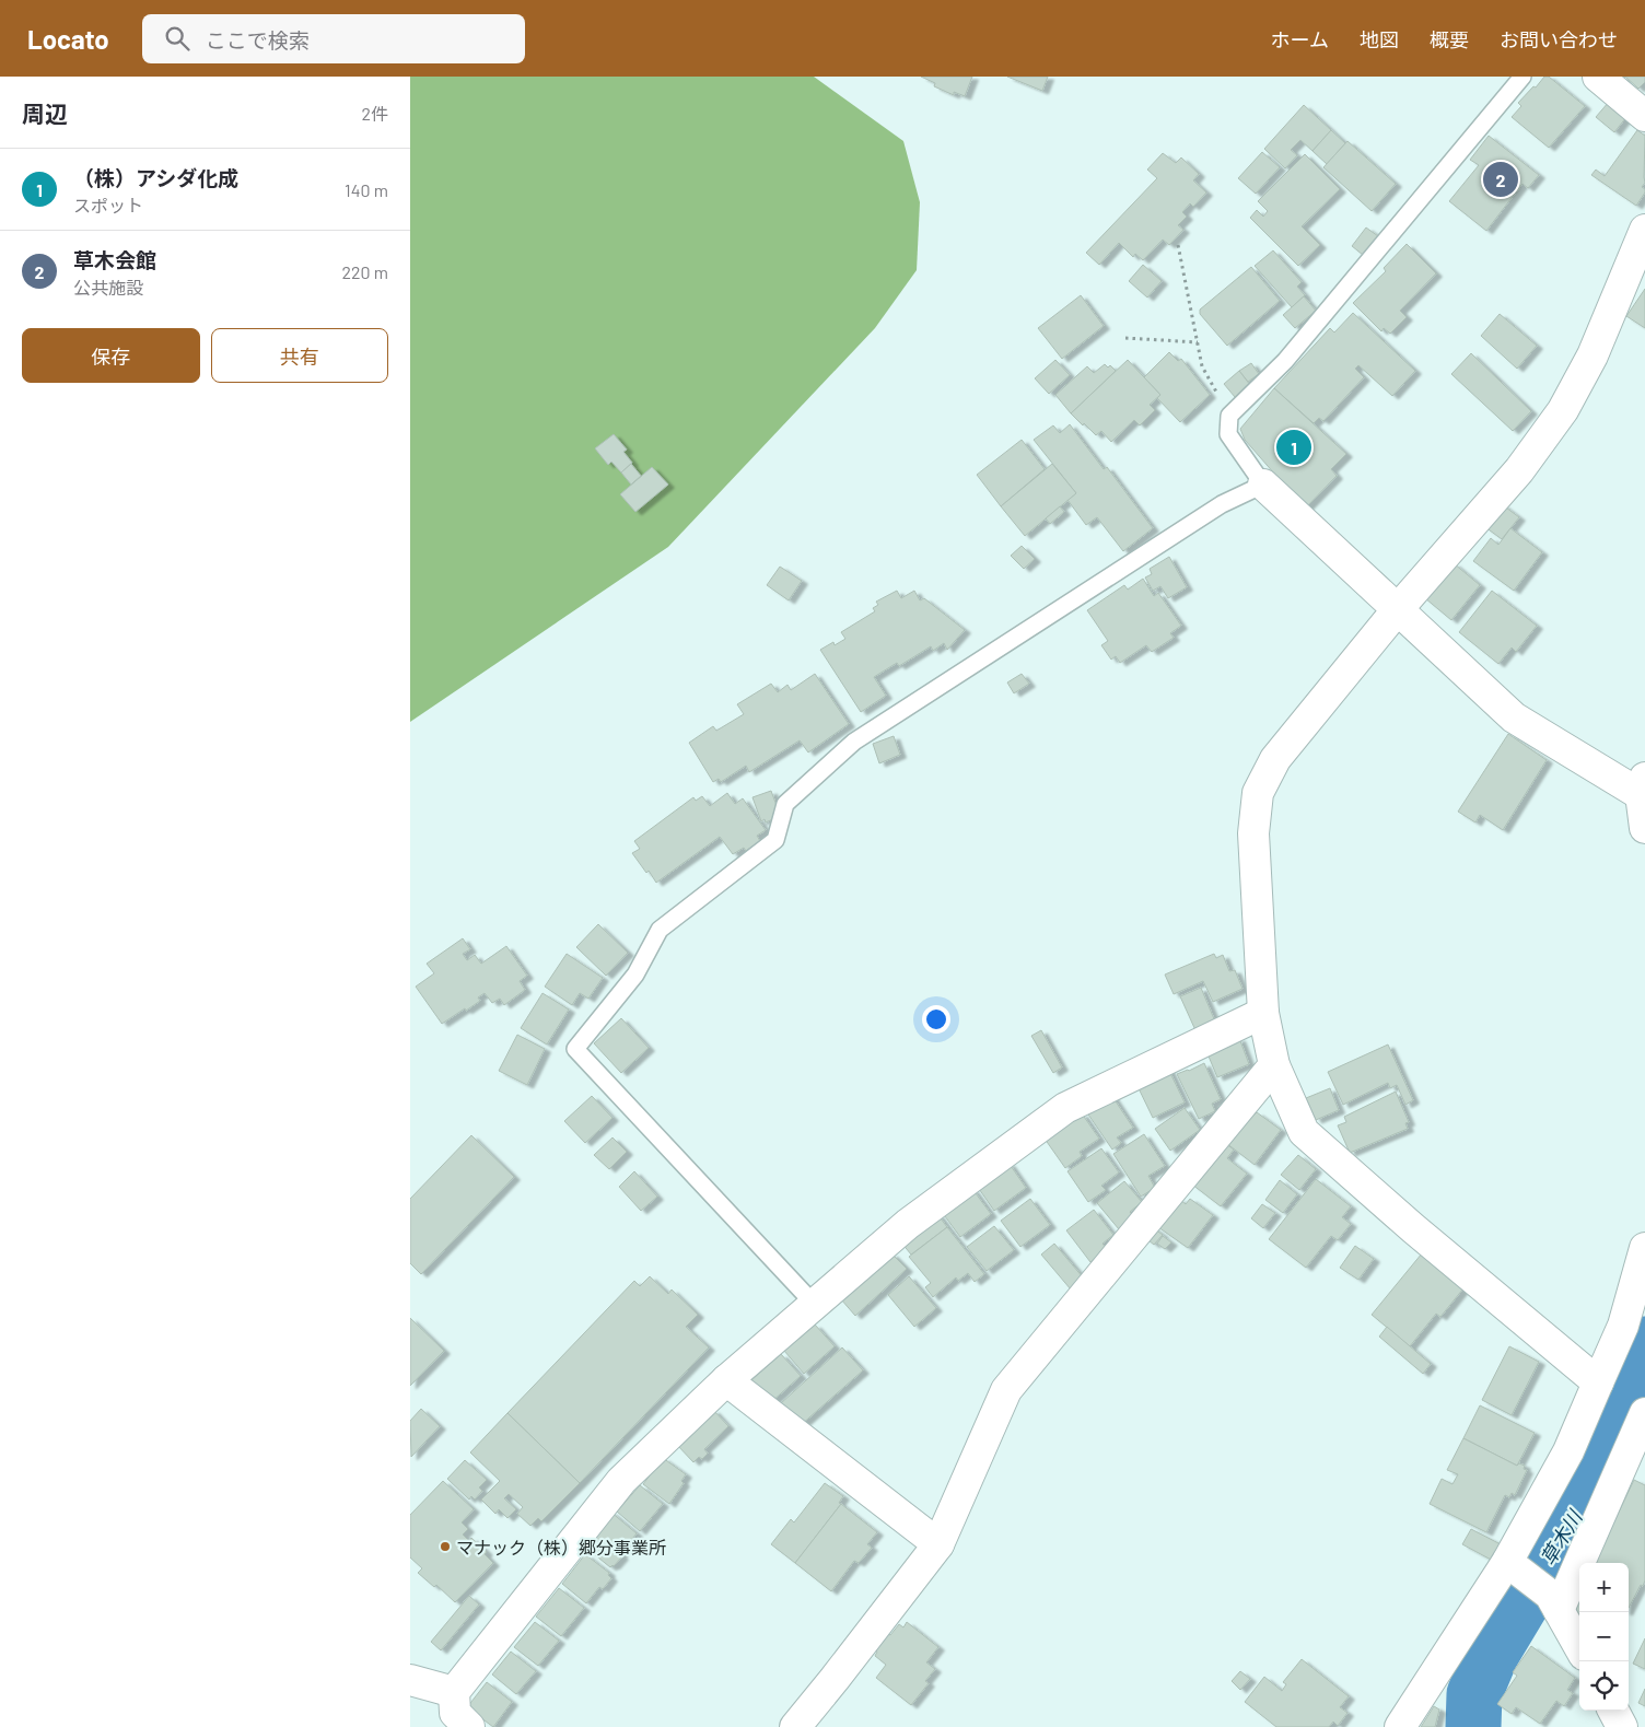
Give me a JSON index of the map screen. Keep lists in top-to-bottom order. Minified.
{"water":["草木川"],"places":["マナック（株）郷分事業所"],"page":{"header":"Locato","search":"ここで検索","nav":["ホーム","地図","概要","お問い合わせ"],"heading":["周辺","2件"],"list":[{"mark":"1","name":"（株）アシダ化成","note":"スポット","value":"140 m"},{"mark":"2","name":"草木会館","note":"公共施設","value":"220 m"}],"pins":["2","1"],"buttons":["保存","共有"],"map_buttons":["+","−"]}}
